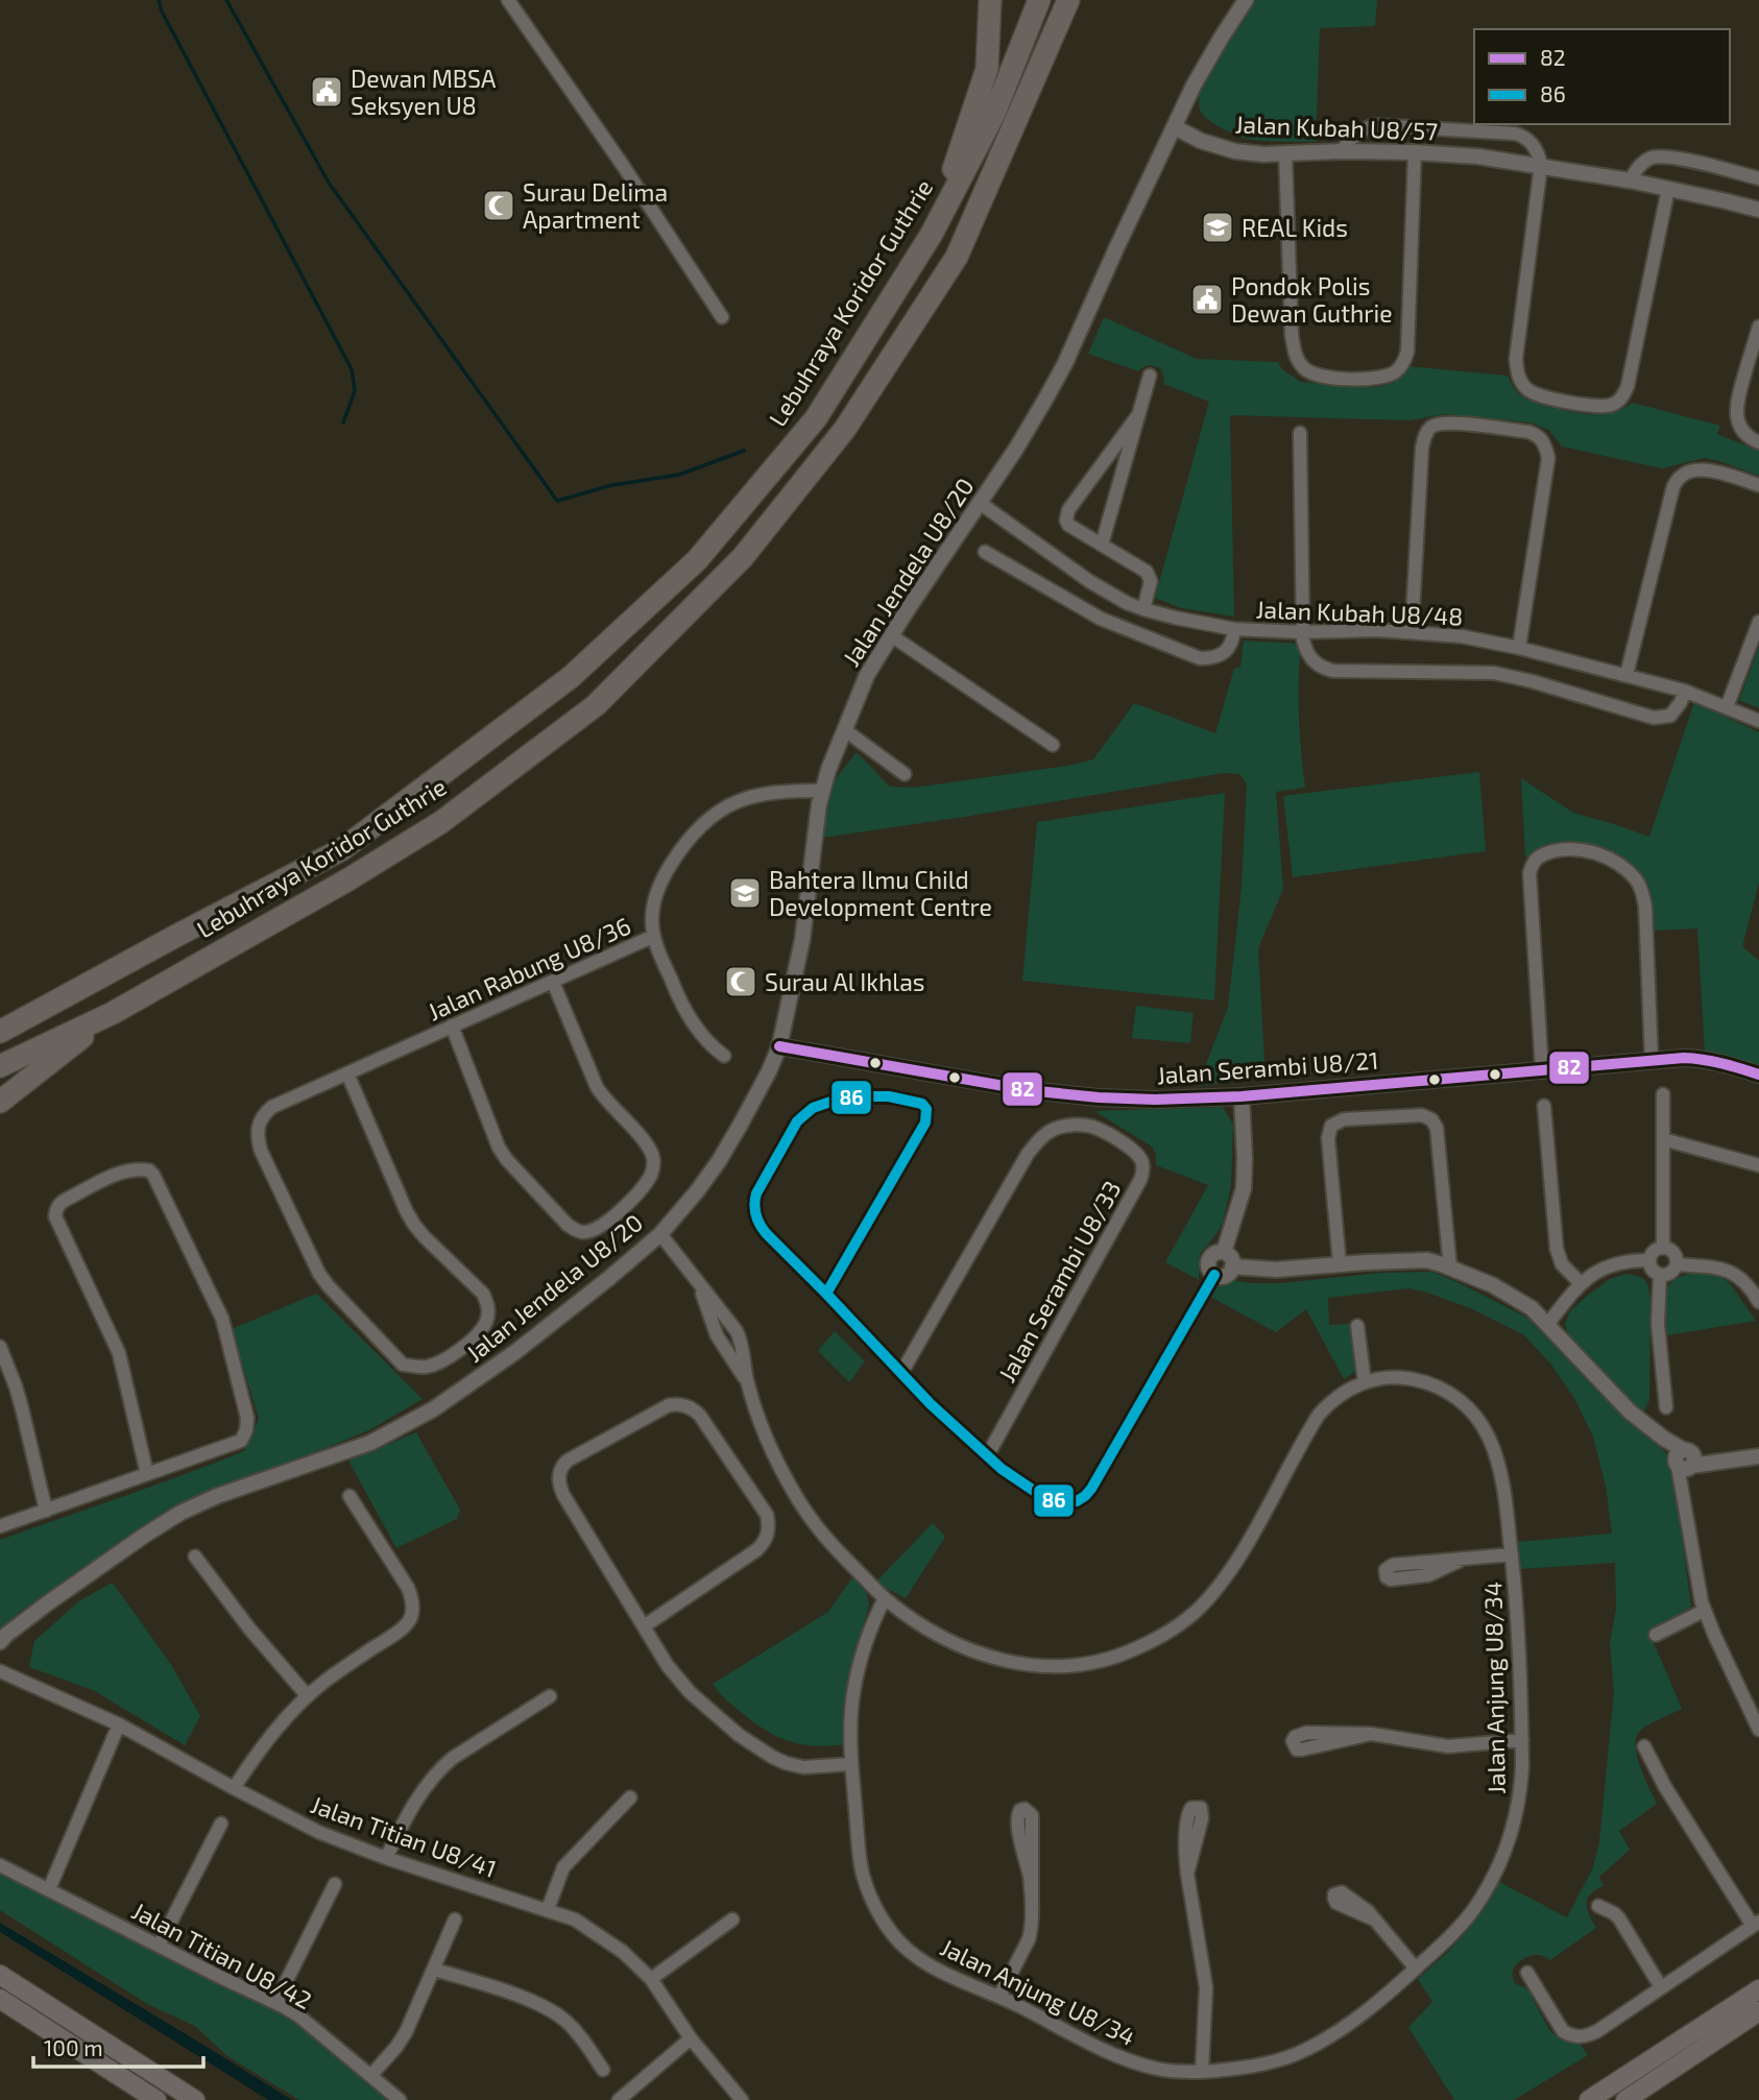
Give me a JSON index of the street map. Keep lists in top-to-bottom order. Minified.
{"streets":{"highway":["Lebuhraya Koridor Guthrie"],"street":["Jalan Kubah U8/57","Jalan Jendela U8/20","Jalan Kubah U8/48","Jalan Rabung U8/36","Jalan Serambi U8/21","Jalan Serambi U8/33","Jalan Anjung U8/34","Jalan Titian U8/41","Jalan Titian U8/42"]},"crossings":[["Jalan Kubah U8/57","Jalan Jendela U8/20"],["Jalan Jendela U8/20","Jalan Kubah U8/48"],["Jalan Jendela U8/20","Jalan Rabung U8/36"],["Jalan Jendela U8/20","Jalan Serambi U8/21"],["Jalan Jendela U8/20","Jalan Anjung U8/34"]],"places":{"public building":["Dewan MBSA Seksyen U8","Pondok Polis Dewan Guthrie"],"mosque":["Surau Delima Apartment","Surau Al Ikhlas"],"school or university":["REAL Kids","Bahtera Ilmu Child Development Centre"]},"lines":["transit line 82","transit line 86"],"legend":["82","86"],"scale_bar":"100 m"}
